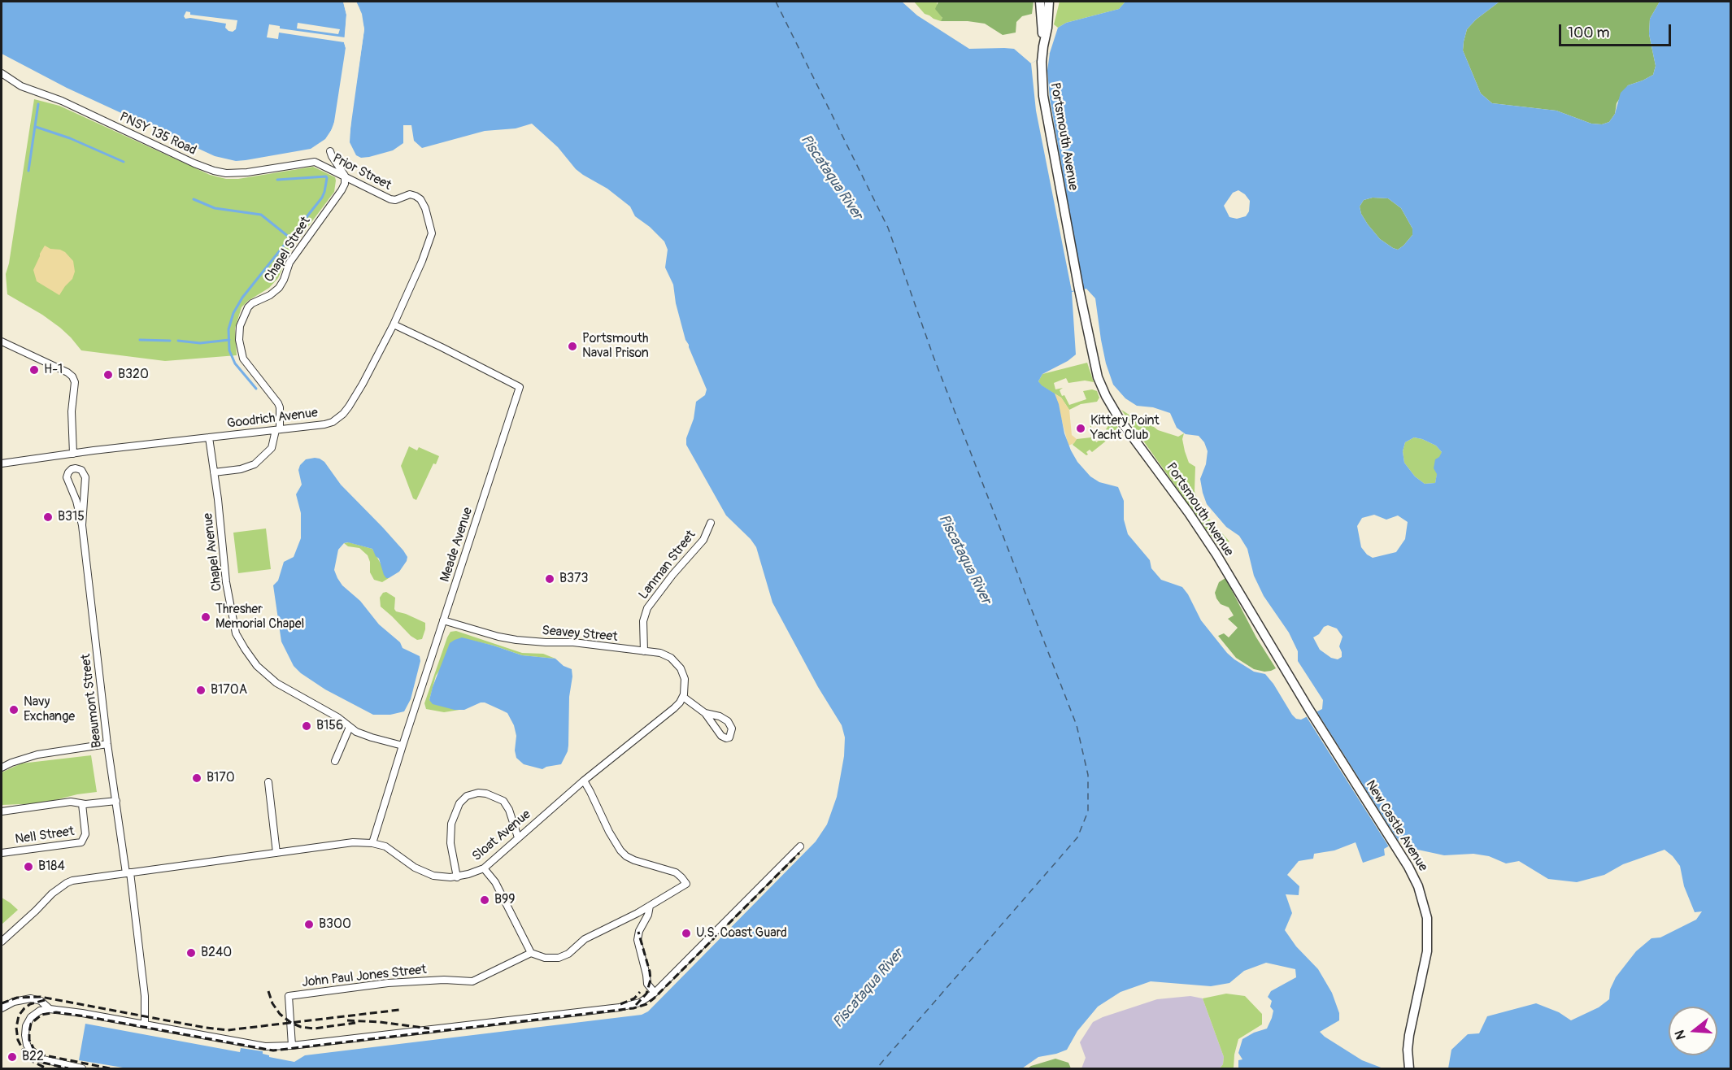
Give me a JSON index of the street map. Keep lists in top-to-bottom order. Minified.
{"streets":{"main road":["Portsmouth Avenue","New Castle Avenue"],"street":["PNSY 135 Road","Prior Street","Chapel Street","Goodrich Avenue","Meade Avenue","Chapel Avenue","Lanman Street","Seavey Street","Beaumont Street","Nell Street","Sloat Avenue","John Paul Jones Street"]},"crossings":[["PNSY 135 Road","Prior Street"],["Portsmouth Avenue","New Castle Avenue"],["Prior Street","Chapel Street"],["Prior Street","Goodrich Avenue"],["Chapel Street","Goodrich Avenue"],["Goodrich Avenue","Meade Avenue"],["Goodrich Avenue","Chapel Avenue"],["Meade Avenue","Chapel Avenue"],["Meade Avenue","Seavey Street"],["Meade Avenue","Sloat Avenue"],["Lanman Street","Seavey Street"],["Seavey Street","Sloat Avenue"],["Beaumont Street","Sloat Avenue"]],"water":["Piscataqua River"],"places":["Portsmouth Naval Prison","H-1","B320","Kittery Point Yacht Club","B315","B373","Thresher Memorial Chapel","B170A","Navy Exchange","B156","B170","B184","B99","B300","U.S. Coast Guard","B240","B22"],"scale_bar":"100 m","north":"left"}
